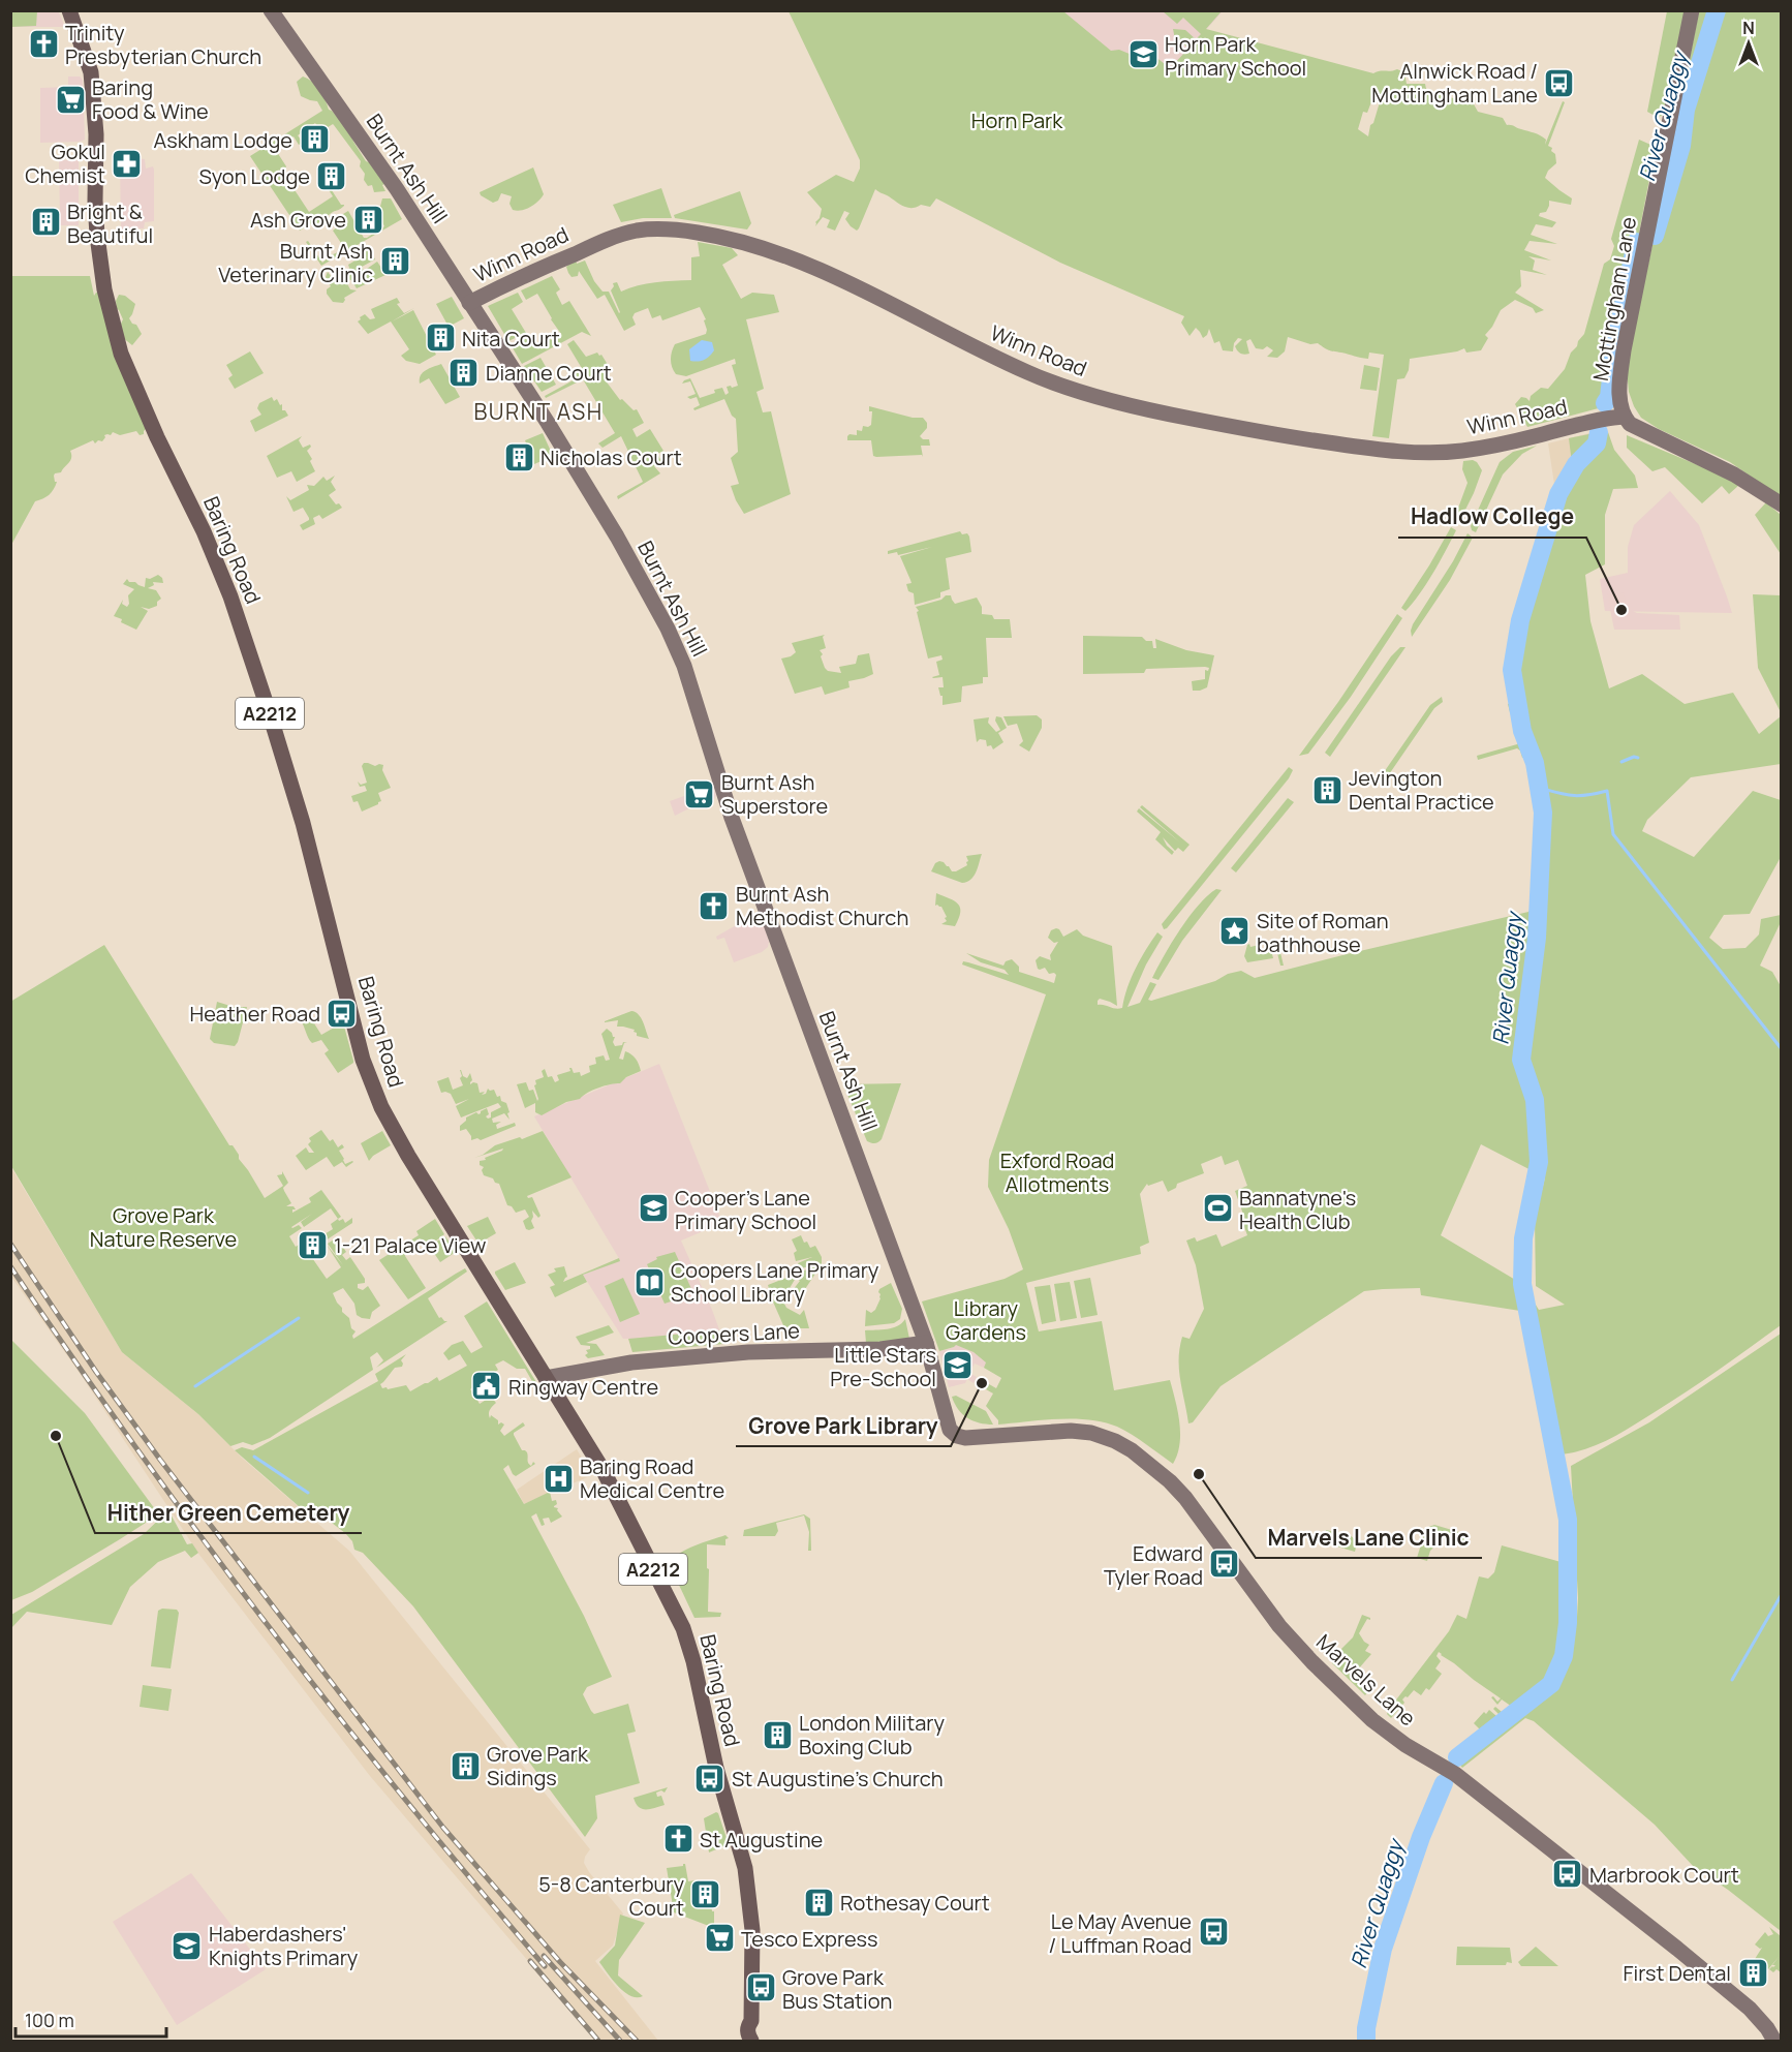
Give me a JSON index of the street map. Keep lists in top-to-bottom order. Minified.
{"streets":{"main road":["Baring Road","A2212"],"street":["Burnt Ash Hill","Winn Road","Mottingham Lane","Coopers Lane","Marvels Lane"]},"crossings":[["Burnt Ash Hill","Winn Road"],["Burnt Ash Hill","Coopers Lane"],["Burnt Ash Hill","Marvels Lane"],["Winn Road","Mottingham Lane"],["Baring Road","Coopers Lane"]],"districts":["BURNT ASH"],"water":["River Quaggy"],"parks":["Horn Park","Exford Road Allotments","Grove Park Nature Reserve","Library Gardens"],"places":{"church":["Trinity Presbyterian Church","Burnt Ash Methodist Church","St Augustine"],"school or university":["Horn Park Primary School","Cooper's Lane Primary School","Little Stars Pre-School","Haberdashers' Knights Primary"],"bus stop":["Alnwick Road / Mottingham Lane","Heather Road","Edward Tyler Road","St Augustine's Church","Marbrook Court","Le May Avenue / Luffman Road","Grove Park Bus Station"],"supermarket":["Baring Food & Wine","Burnt Ash Superstore","Tesco Express"],"building":["Askham Lodge","Syon Lodge","Ash Grove","Bright & Beautiful","Burnt Ash Veterinary Clinic","Nita Court","Dianne Court","Nicholas Court","Jevington Dental Practice","1-21 Palace View","London Military Boxing Club","Grove Park Sidings","5-8 Canterbury Court","Rothesay Court","First Dental"],"pharmacy":["Gokul Chemist"],"other":["Hadlow College","Grove Park Library","Hither Green Cemetery","Marvels Lane Clinic"],"place":["Site of Roman bathhouse"],"sports":["Bannatyne's Health Club"],"library":["Coopers Lane Primary School Library"],"public building":["Ringway Centre"],"hospital":["Baring Road Medical Centre"]},"scale_bar":"100 m","north":"top"}
